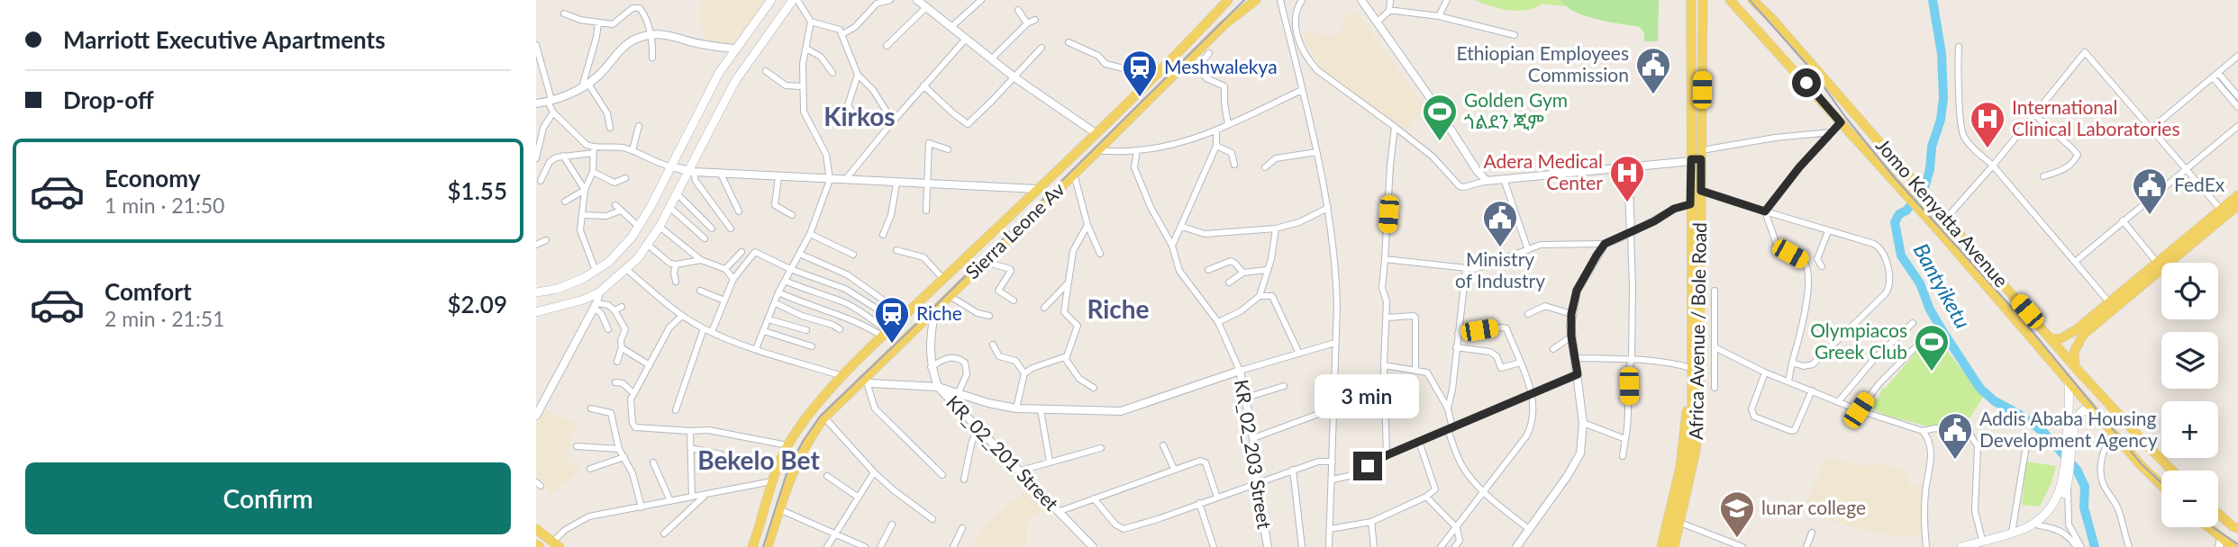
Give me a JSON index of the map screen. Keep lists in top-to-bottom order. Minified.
{"streets":{"main road":["Jomo Kenyatta Avenue","Sierra Leone Av","Africa Avenue / Bole Road"],"street":["KR_02_201 Street","KR_02_203 Street"]},"crossings":[["Sierra Leone Av","KR_02_201 Street"],["Sierra Leone Av","KR_02_203 Street"],["KR_02_201 Street","KR_02_203 Street"]],"districts":["Kirkos","Riche","Bekelo Bet"],"water":["Bantyiketu"],"places":{"public building":["Ethiopian Employees Commission","FedEx","Ministry of Industry","Addis Ababa Housing Development Agency"],"station":["Meshwalekya","Riche"],"sports":["Golden Gym ጎልደን ጂም","Olympiacos Greek Club"],"hospital":["International Clinical Laboratories","Adera Medical Center"],"school or university":["lunar college"]},"page":{"banner":["Marriott Executive Apartments","Drop-off"],"list":[{"name":"Economy","note":"1 min · 21:50","value":"$1.55"},{"name":"Comfort","note":"2 min · 21:51","value":"$2.09"}],"map_buttons":["+","−"],"bubble":"3 min","buttons":"Confirm"}}
